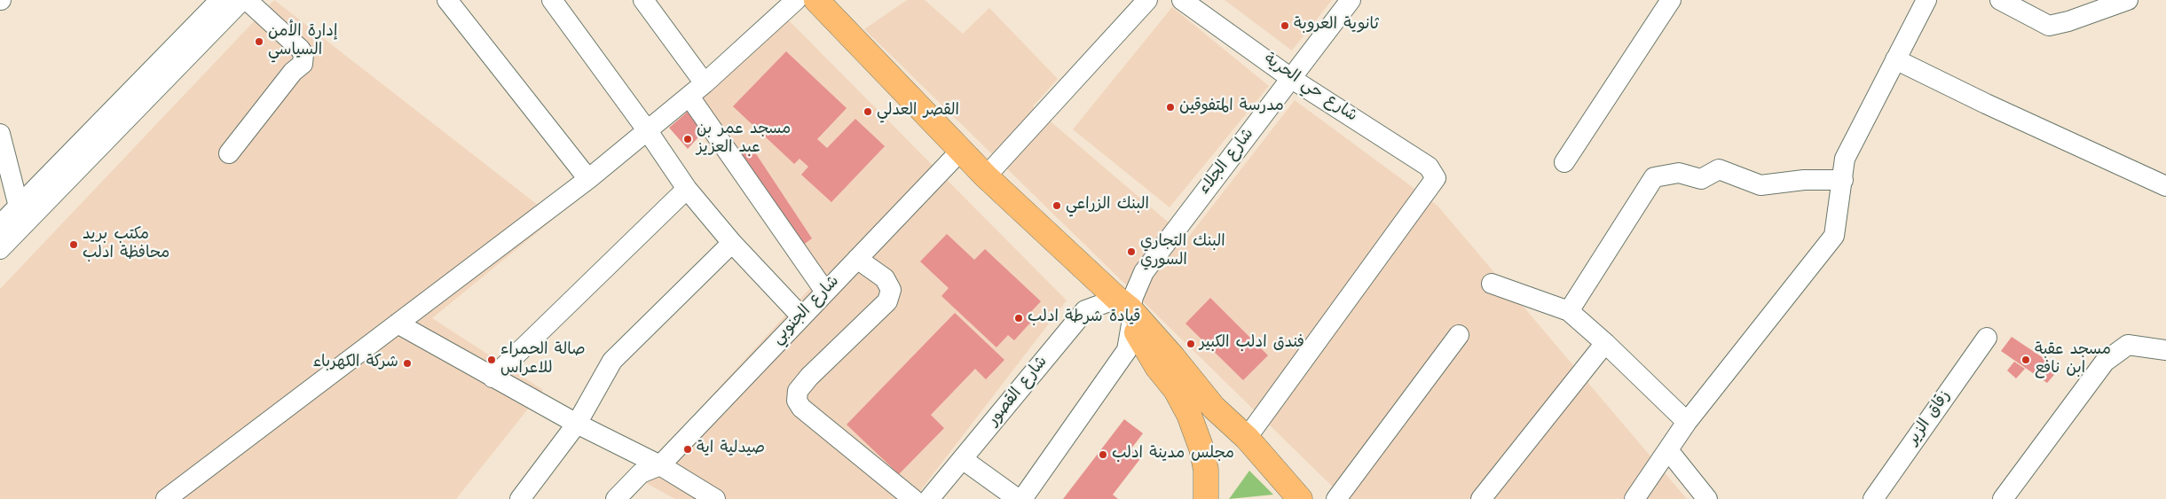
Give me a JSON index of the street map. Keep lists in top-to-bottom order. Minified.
{"streets":{"street":["شارع حي الحرية","شارع الجلاء","شارع الجنوبي","شارع القصور","زقاق الزير"]},"crossings":[["شارع حي الحرية","شارع الجلاء"],["شارع الجلاء","شارع القصور"]],"places":["ثانوية العروبة","إدارة الأمن السياسي","مدرسة المتفوقين","القصر العدلي","مسجد عمر بن عبد العزيز","البنك الزراعي","مكتب بريد محافظة ادلب","البنك التجاري السوري","قيادة شرطة ادلب","فندق ادلب الكبير","صالة الحمراء للاعراس","مسجد عقبة ابن نافع","شركة الكهرباء","صيدلية اية","مجلس مدينة ادلب"]}
